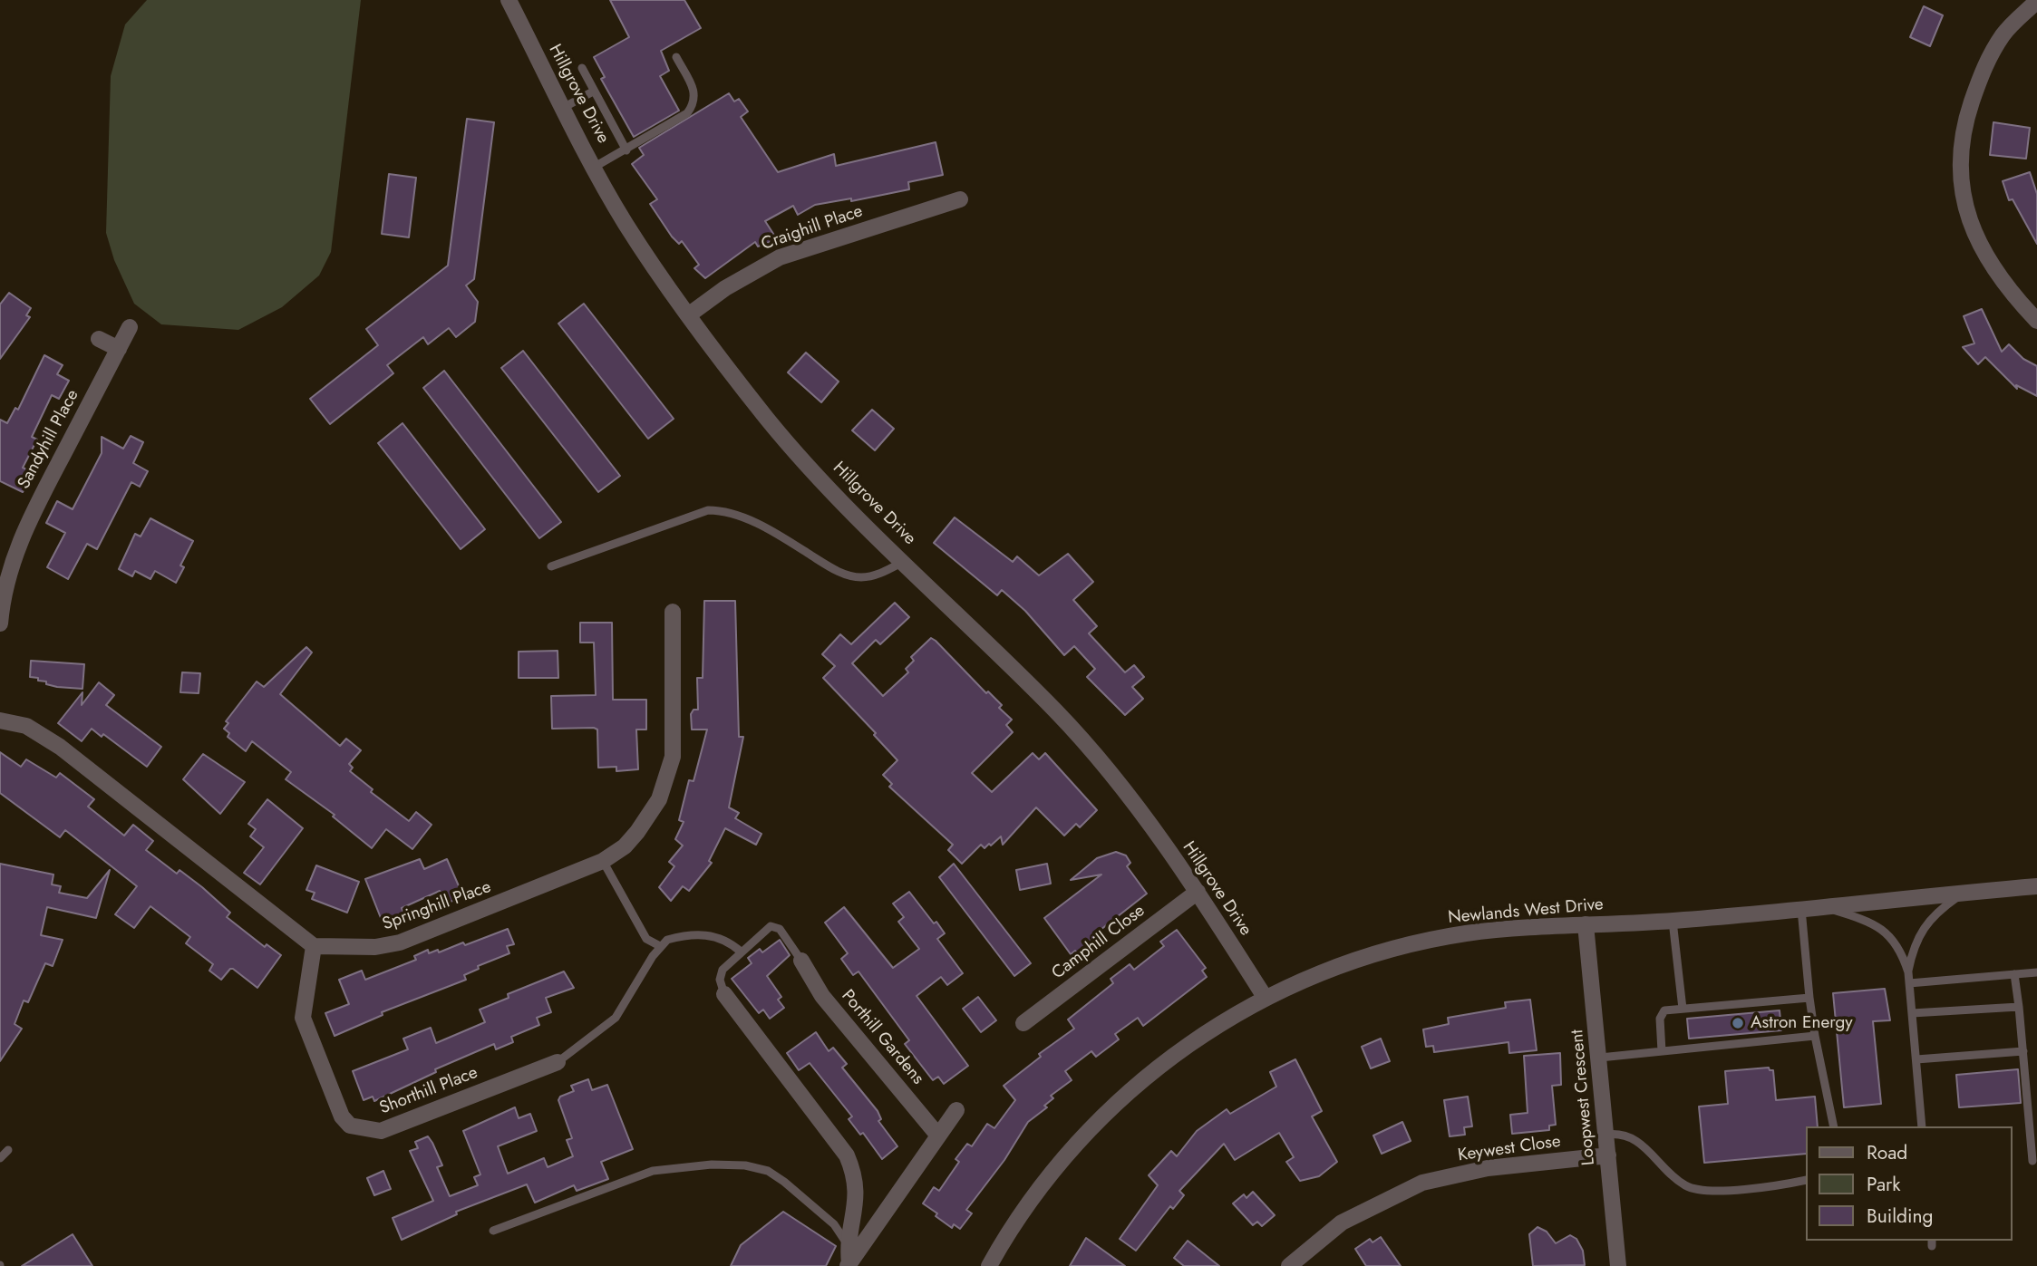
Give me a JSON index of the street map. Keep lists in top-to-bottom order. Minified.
{"streets":{"street":["Hillgrove Drive","Craighill Place","Sandyhill Place","Springhill Place","Newlands West Drive","Camphill Close","Porthill Gardens","Shorthill Place","Loopwest Crescent","Keywest Close"]},"crossings":[["Hillgrove Drive","Craighill Place"],["Hillgrove Drive","Newlands West Drive"],["Hillgrove Drive","Camphill Close"],["Springhill Place","Shorthill Place"],["Newlands West Drive","Loopwest Crescent"],["Loopwest Crescent","Keywest Close"]],"places":["Astron Energy"],"legend":["Road","Park","Building"]}
